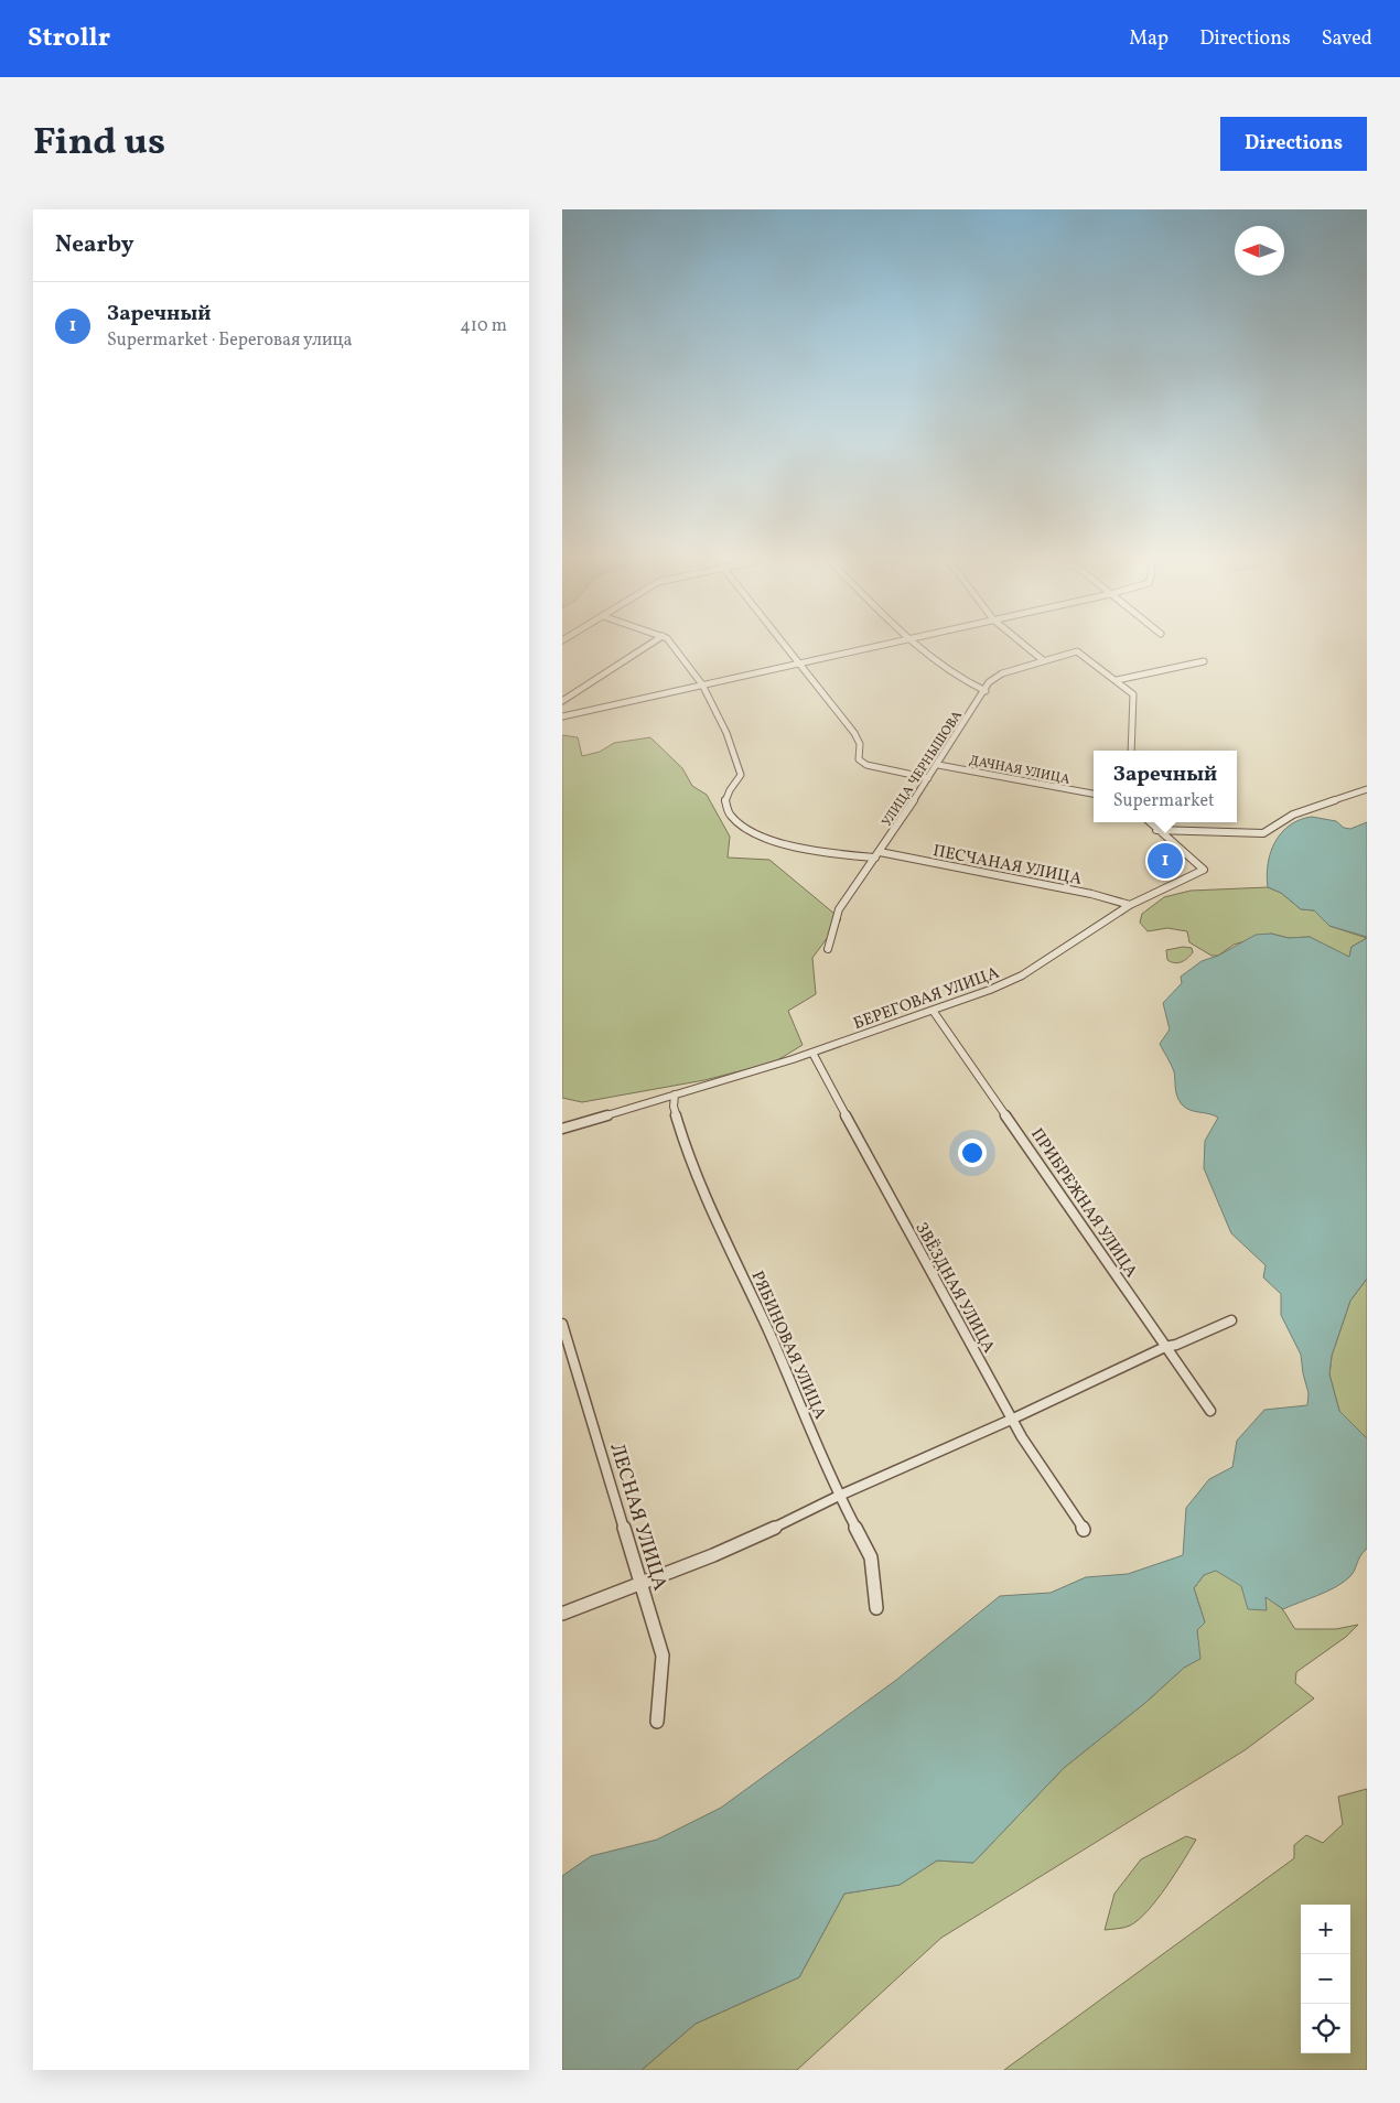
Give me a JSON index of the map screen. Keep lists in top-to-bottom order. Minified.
{"streets":{"street":["УЛИЦА ЧЕРНЫШОВА","ДАЧНАЯ УЛИЦА","ПЕСЧАНАЯ УЛИЦА","БЕРЕГОВАЯ УЛИЦА","ПРИБРЕЖНАЯ УЛИЦА","ЗВЁЗДНАЯ УЛИЦА","РЯБИНОВАЯ УЛИЦА","ЛЕСНАЯ УЛИЦА"]},"crossings":[["УЛИЦА ЧЕРНЫШОВА","ДАЧНАЯ УЛИЦА"],["УЛИЦА ЧЕРНЫШОВА","ПЕСЧАНАЯ УЛИЦА"],["ПЕСЧАНАЯ УЛИЦА","БЕРЕГОВАЯ УЛИЦА"],["БЕРЕГОВАЯ УЛИЦА","ПРИБРЕЖНАЯ УЛИЦА"],["БЕРЕГОВАЯ УЛИЦА","ЗВЁЗДНАЯ УЛИЦА"],["БЕРЕГОВАЯ УЛИЦА","РЯБИНОВАЯ УЛИЦА"]],"north":"left","page":{"header":"Strollr","nav":["Map","Directions","Saved"],"title":"Find us","buttons":"Directions","heading":"Nearby","list":[{"mark":"1","name":"Заречный","note":"Supermarket · Береговая улица","value":"410 m"}],"popup":["Заречный","Supermarket"],"pins":"1","map_buttons":["+","−"]}}
